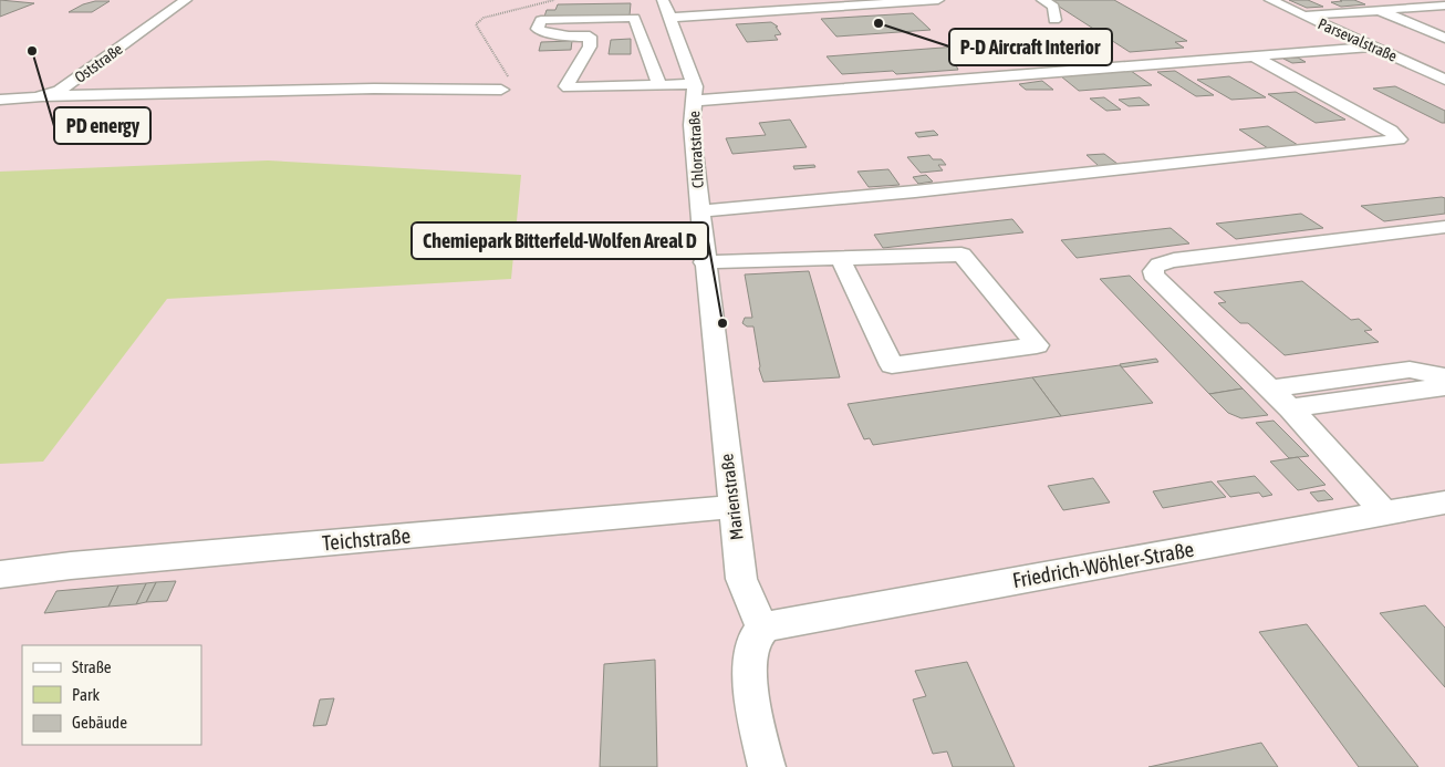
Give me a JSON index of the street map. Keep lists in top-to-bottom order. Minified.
{"streets":{"street":["Parsevalstraße","Oststraße","Chloratstraße","Marienstraße","Teichstraße","Friedrich-Wöhler-Straße"]},"crossings":[["Chloratstraße","Marienstraße"],["Marienstraße","Teichstraße"],["Marienstraße","Friedrich-Wöhler-Straße"]],"places":["P-D Aircraft Interior","PD energy","Chemiepark Bitterfeld-Wolfen Areal D"],"legend":["Straße","Park","Gebäude"]}
